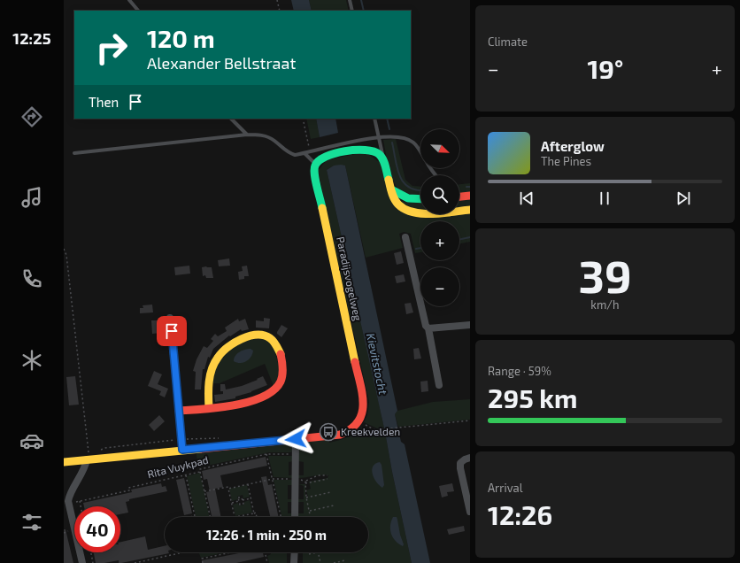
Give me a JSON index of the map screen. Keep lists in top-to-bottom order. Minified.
{"streets":{"street":["Paradijsvogelweg"],"path":["Rita Vuykpad"]},"water":["Kievitstocht"],"places":{"bus stop":["Kreekvelden"]},"north":"bottom right","page":{"tabs":"12:25","tile":["Climate",["39","km/h"],["Range · 59%","295 km"],["Arrival","12:26"]],"turn":["120 m","Alexander Bellstraat"],"heat":["−","19°","+"],"then":"Then","map_buttons":["+","−"],"song":["Afterglow","The Pines"],"limit":"40","trip":"12:26 · 1 min · 250 m"}}
